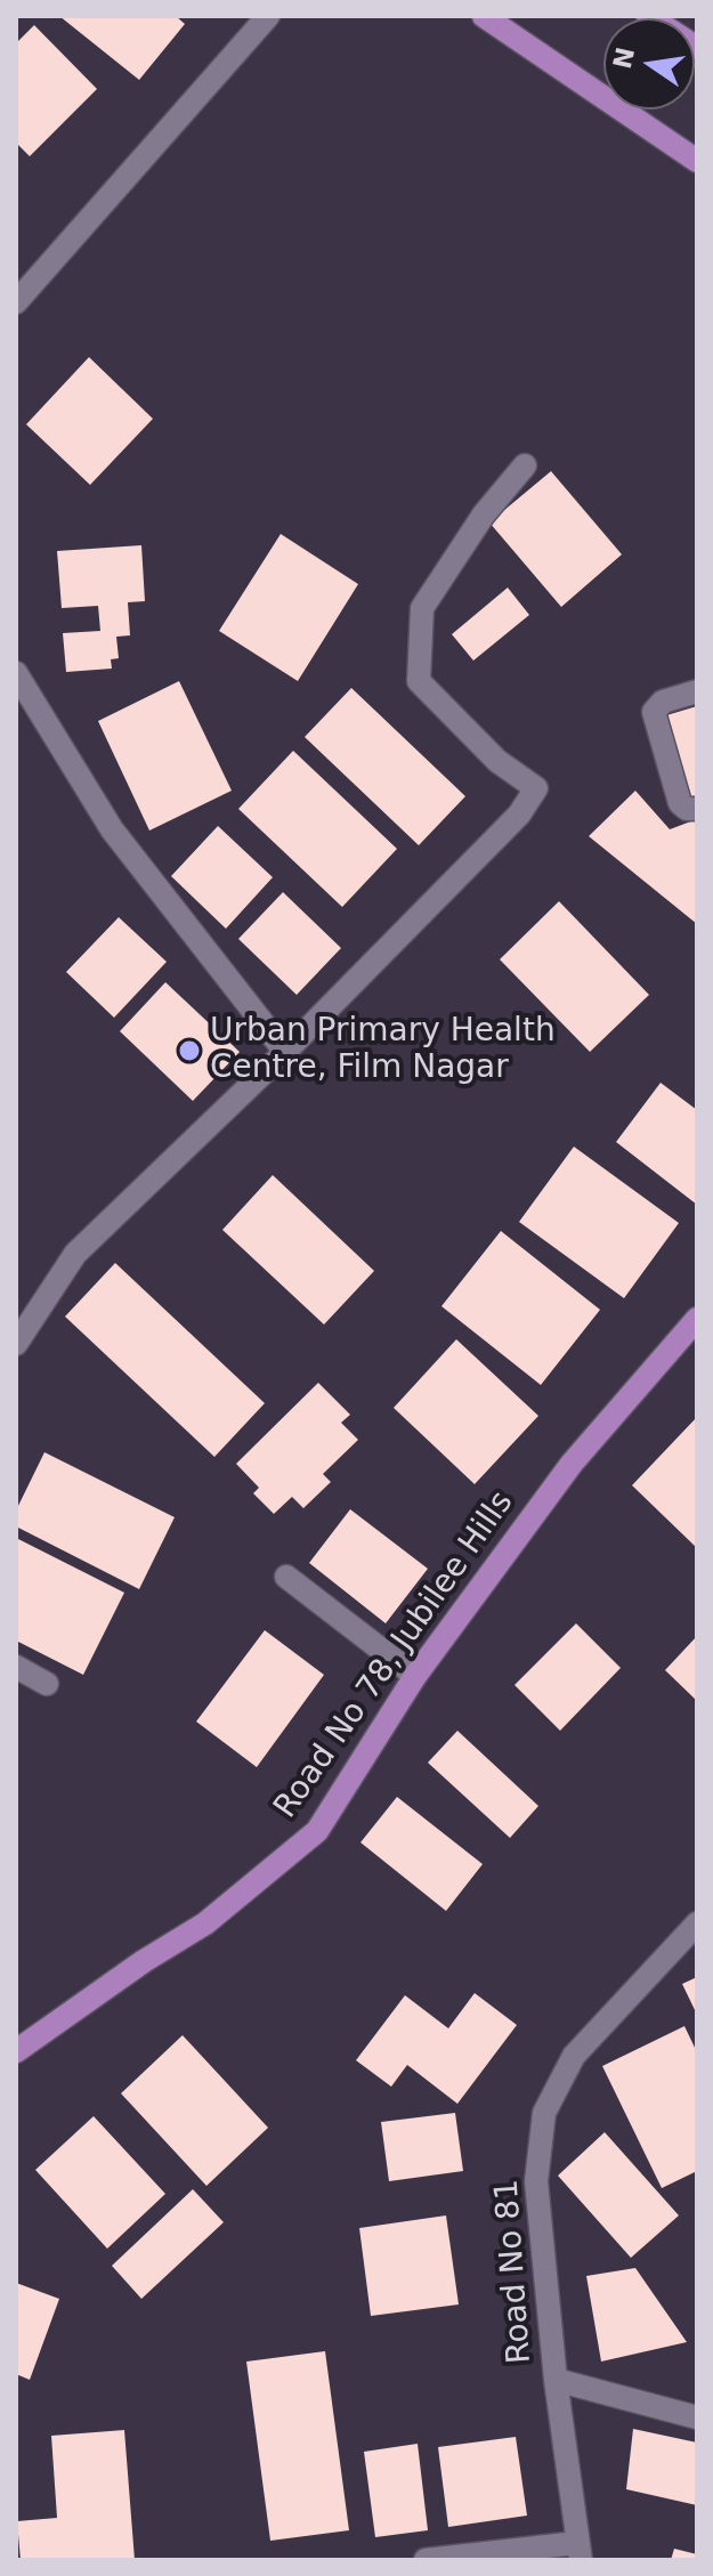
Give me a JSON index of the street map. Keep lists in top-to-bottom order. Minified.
{"streets":{"main road":["Road No 78, Jubilee Hills"],"street":["Road No 81"]},"places":["Urban Primary Health Centre, Film Nagar"],"north":"left"}
